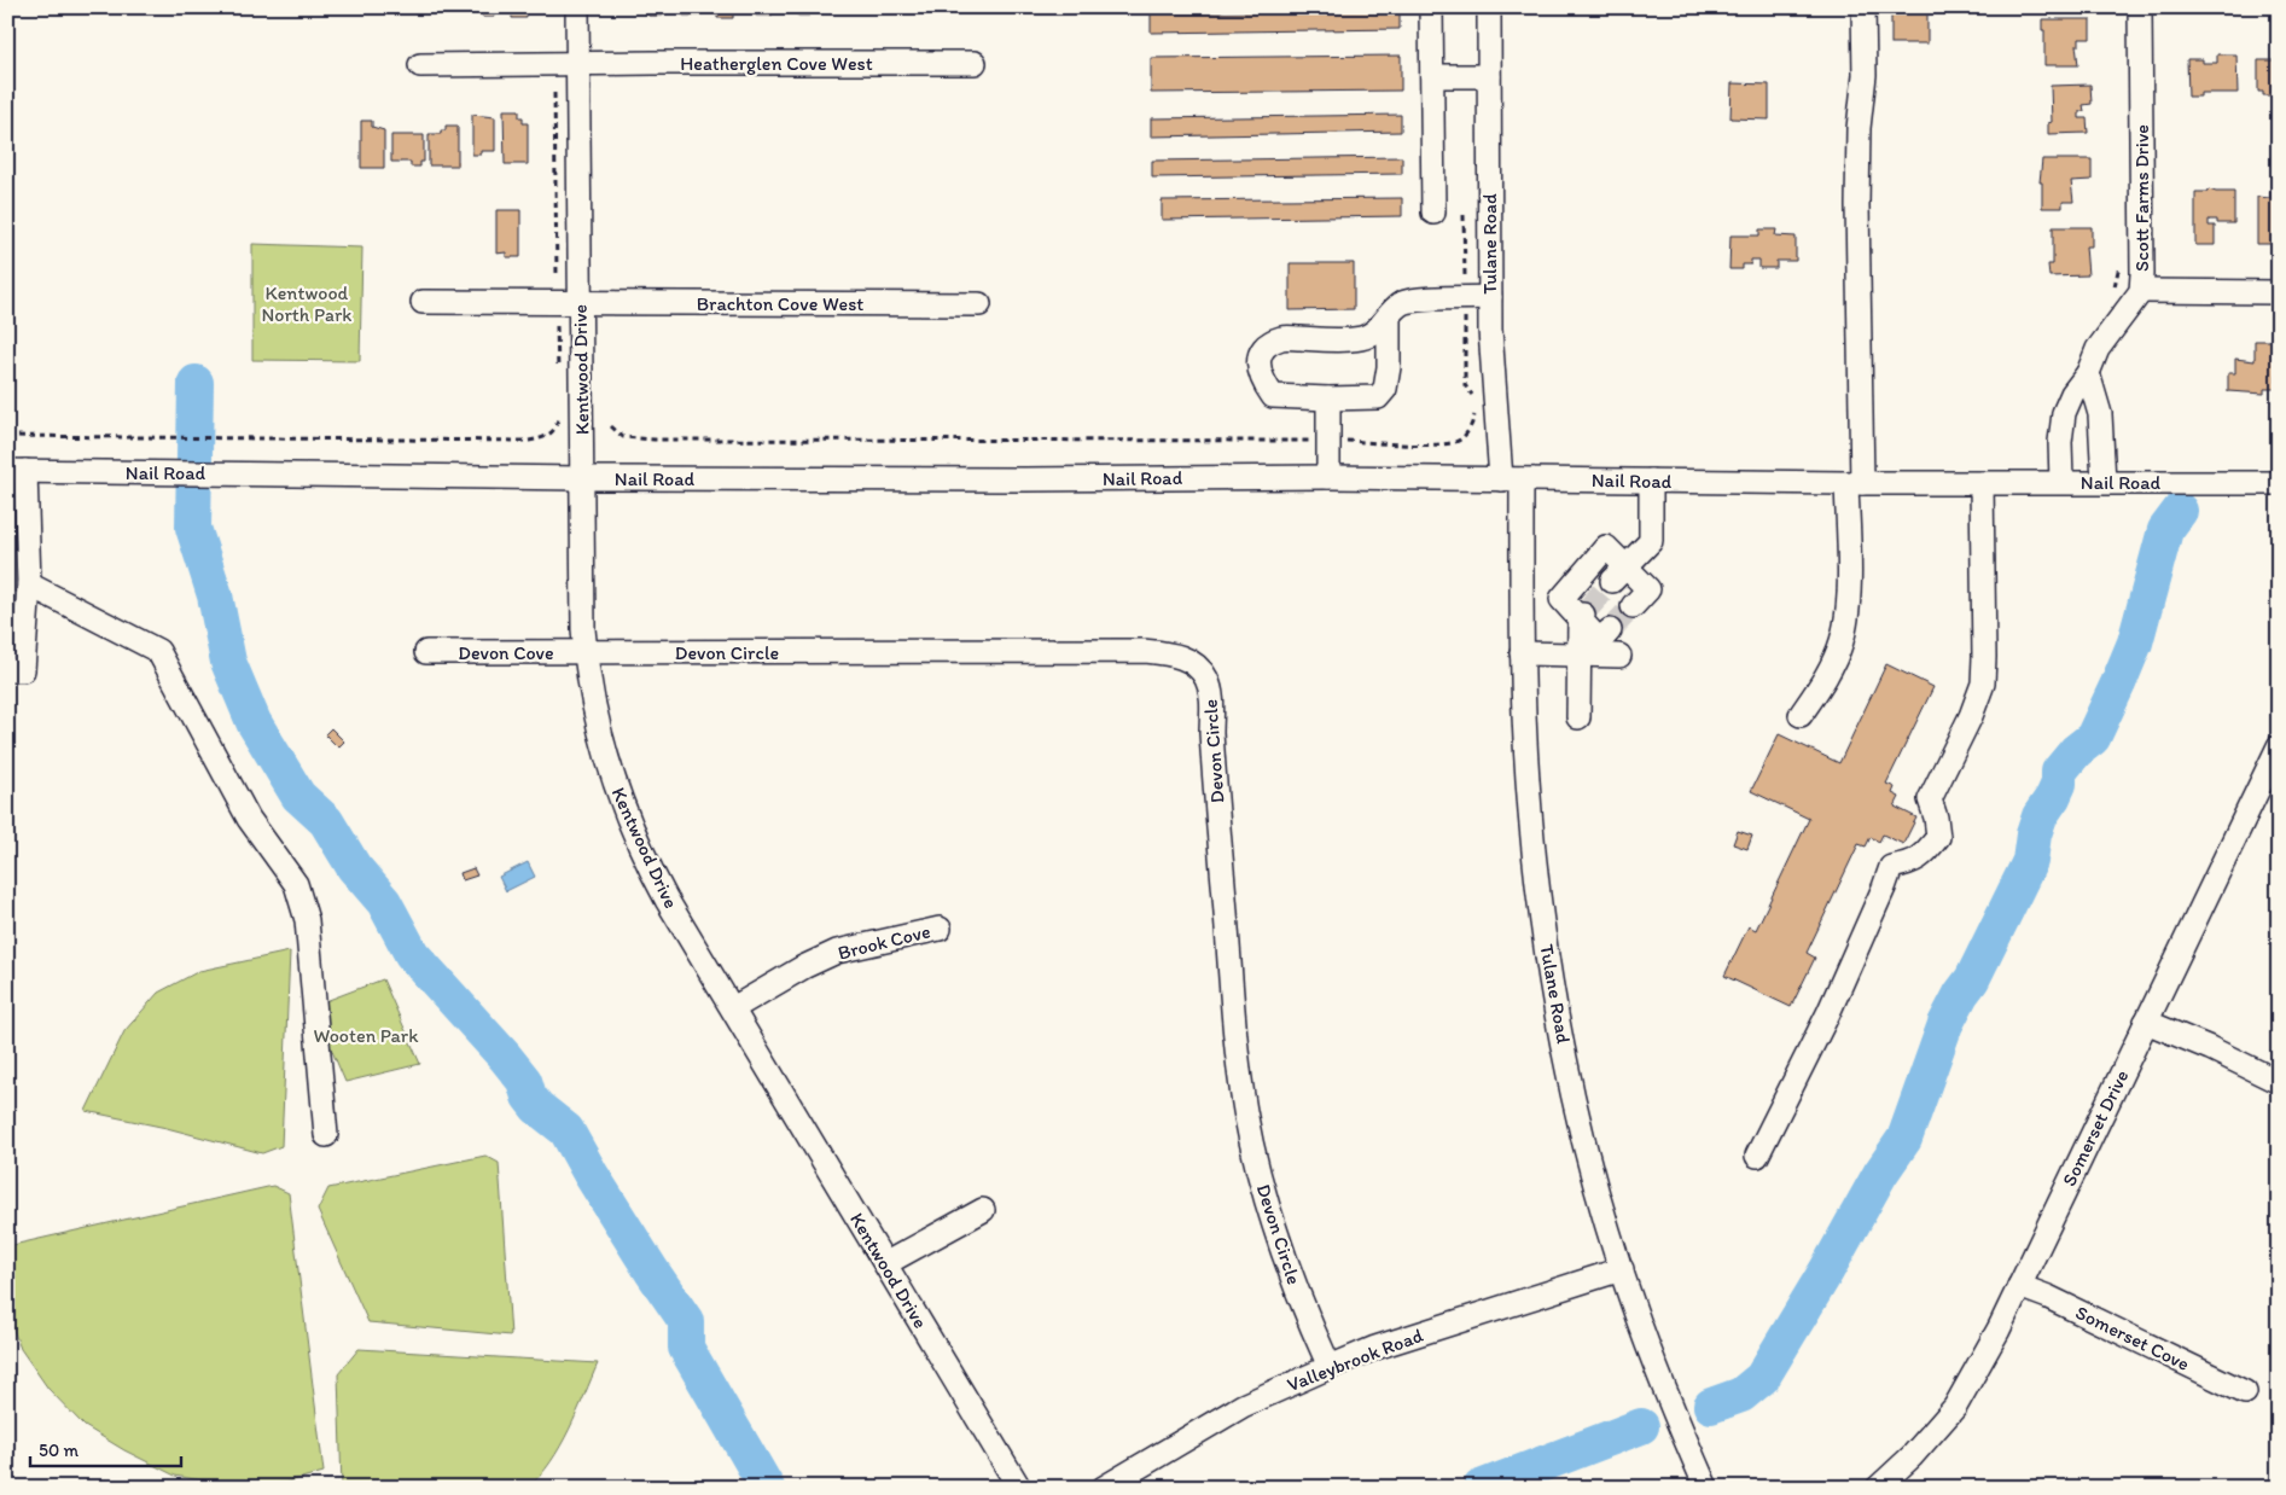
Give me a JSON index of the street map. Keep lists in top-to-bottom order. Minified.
{"streets":{"street":["Heatherglen Cove West","Scott Farms Drive","Tulane Road","Brachton Cove West","Kentwood Drive","Nail Road","Devon Cove","Devon Circle","Brook Cove","Somerset Drive","Somerset Cove","Valleybrook Road"]},"crossings":[["Heatherglen Cove West","Kentwood Drive"],["Scott Farms Drive","Nail Road"],["Tulane Road","Nail Road"],["Tulane Road","Valleybrook Road"],["Brachton Cove West","Kentwood Drive"],["Kentwood Drive","Nail Road"],["Kentwood Drive","Devon Cove"],["Kentwood Drive","Devon Circle"],["Kentwood Drive","Brook Cove"],["Devon Cove","Devon Circle"],["Devon Circle","Valleybrook Road"],["Somerset Drive","Somerset Cove"]],"parks":["Kentwood North Park","Wooten Park"],"scale_bar":"50 m"}
